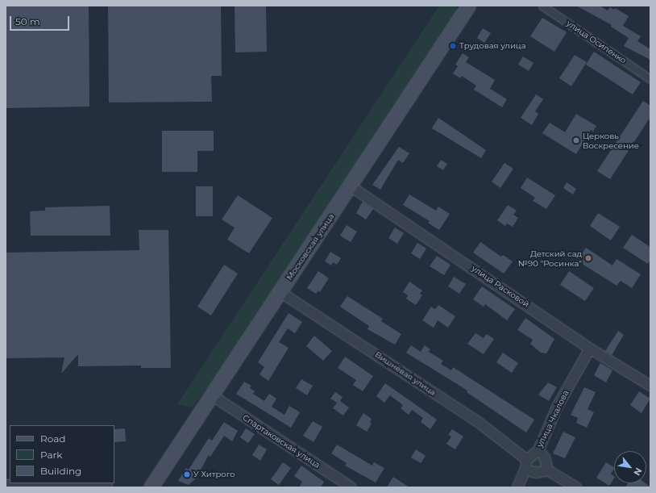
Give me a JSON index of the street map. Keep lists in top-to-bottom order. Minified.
{"streets":{"main road":["Московская улица"],"street":["улица Осипенко","улица Расковой","Вишнёвая улица","улица Чкалова","Спартаковская улица"]},"crossings":[["Московская улица","улица Расковой"],["Московская улица","Вишнёвая улица"],["Московская улица","Спартаковская улица"],["улица Расковой","улица Чкалова"],["Вишнёвая улица","улица Чкалова"]],"places":["Трудовая улица","Церковь Воскресение","Детский сад №90 \"Росинка\"","У Хитрого"],"legend":["Road","Park","Building"],"scale_bar":"50 m","north":"bottom right"}
